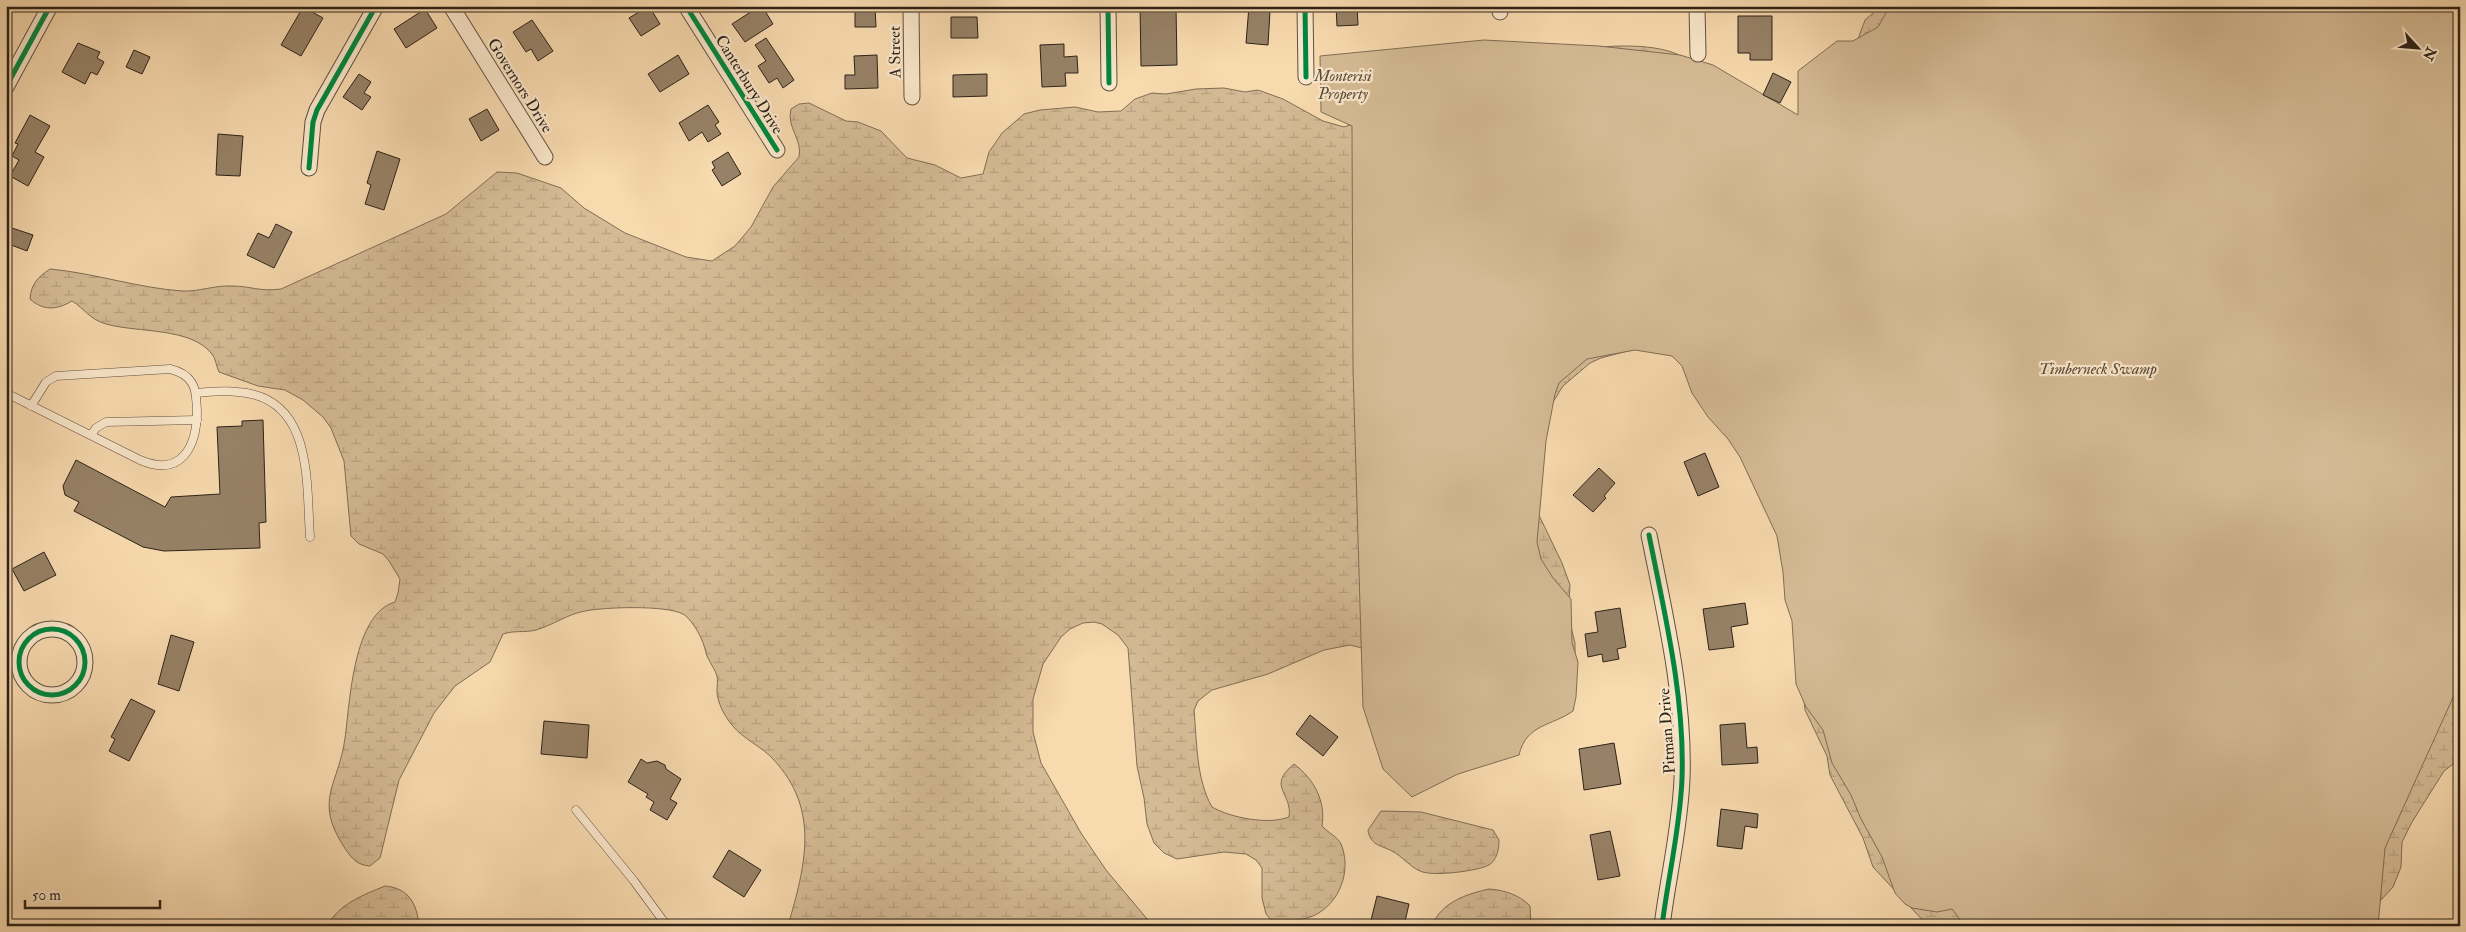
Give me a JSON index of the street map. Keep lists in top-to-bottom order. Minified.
{"streets":{"street":["A Street","Canterbury Drive","Governors Drive","Pitman Drive"]},"parks":["Monterisi Property","Timberneck Swamp"],"scale_bar":"50 m","north":"bottom right"}
